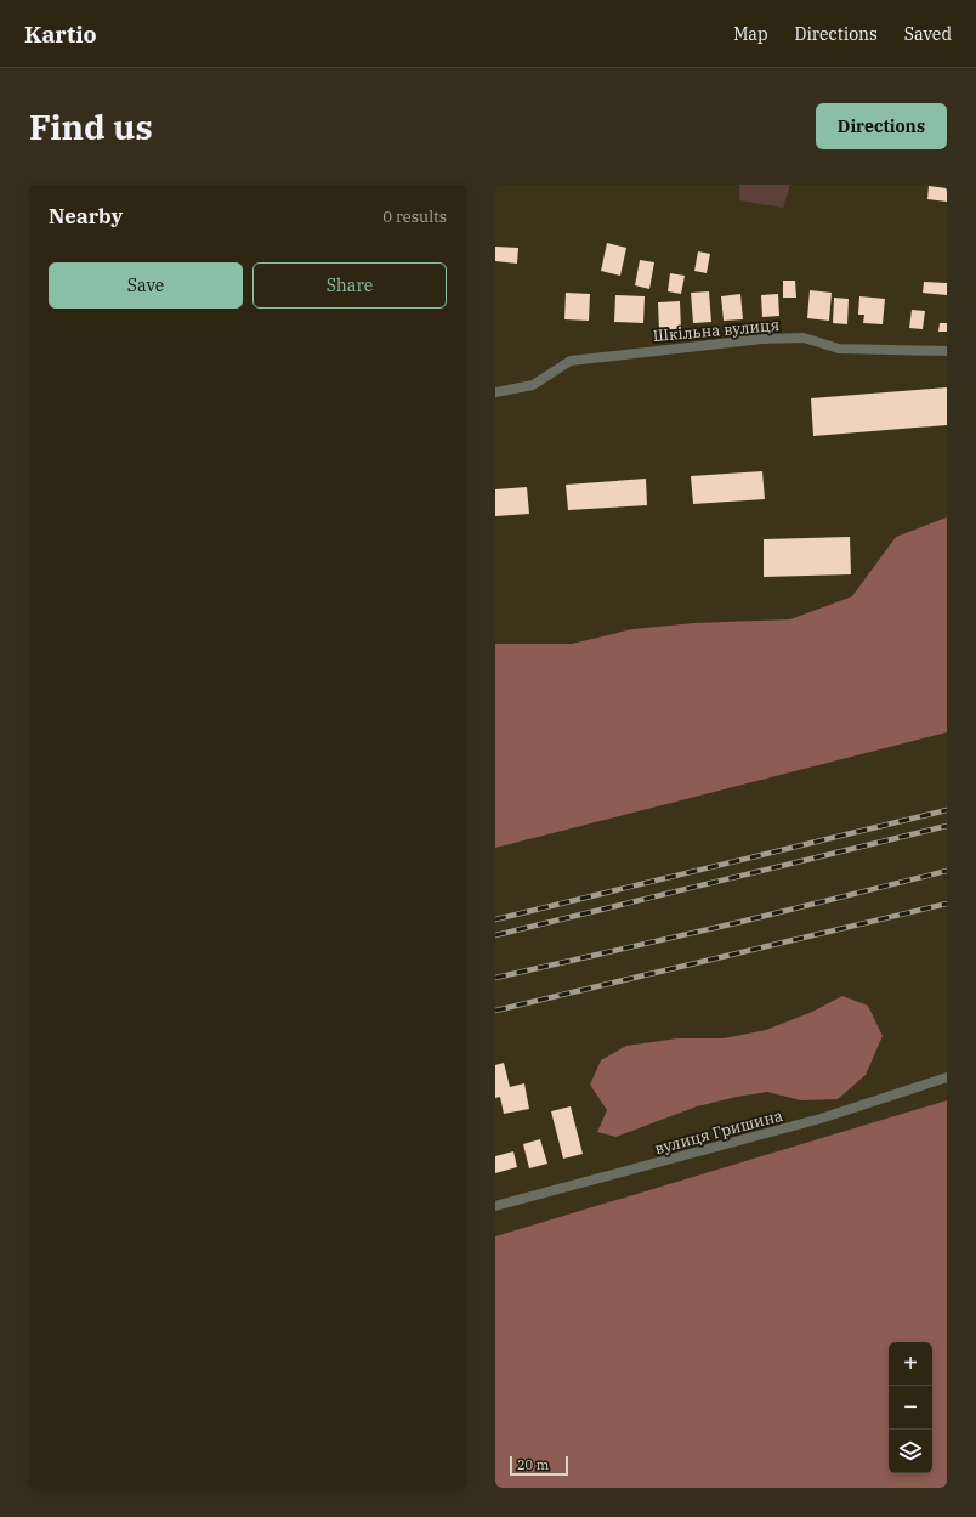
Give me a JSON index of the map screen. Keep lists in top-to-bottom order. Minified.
{"streets":{"street":["Шкільна вулиця","вулиця Гришина"]},"scale_bar":"20 m","page":{"header":"Kartio","nav":["Map","Directions","Saved"],"buttons":["Directions",["Save","Share"]],"title":"Find us","heading":["Nearby","0 results"],"map_buttons":["+","−"],"scale":"20 m"}}
